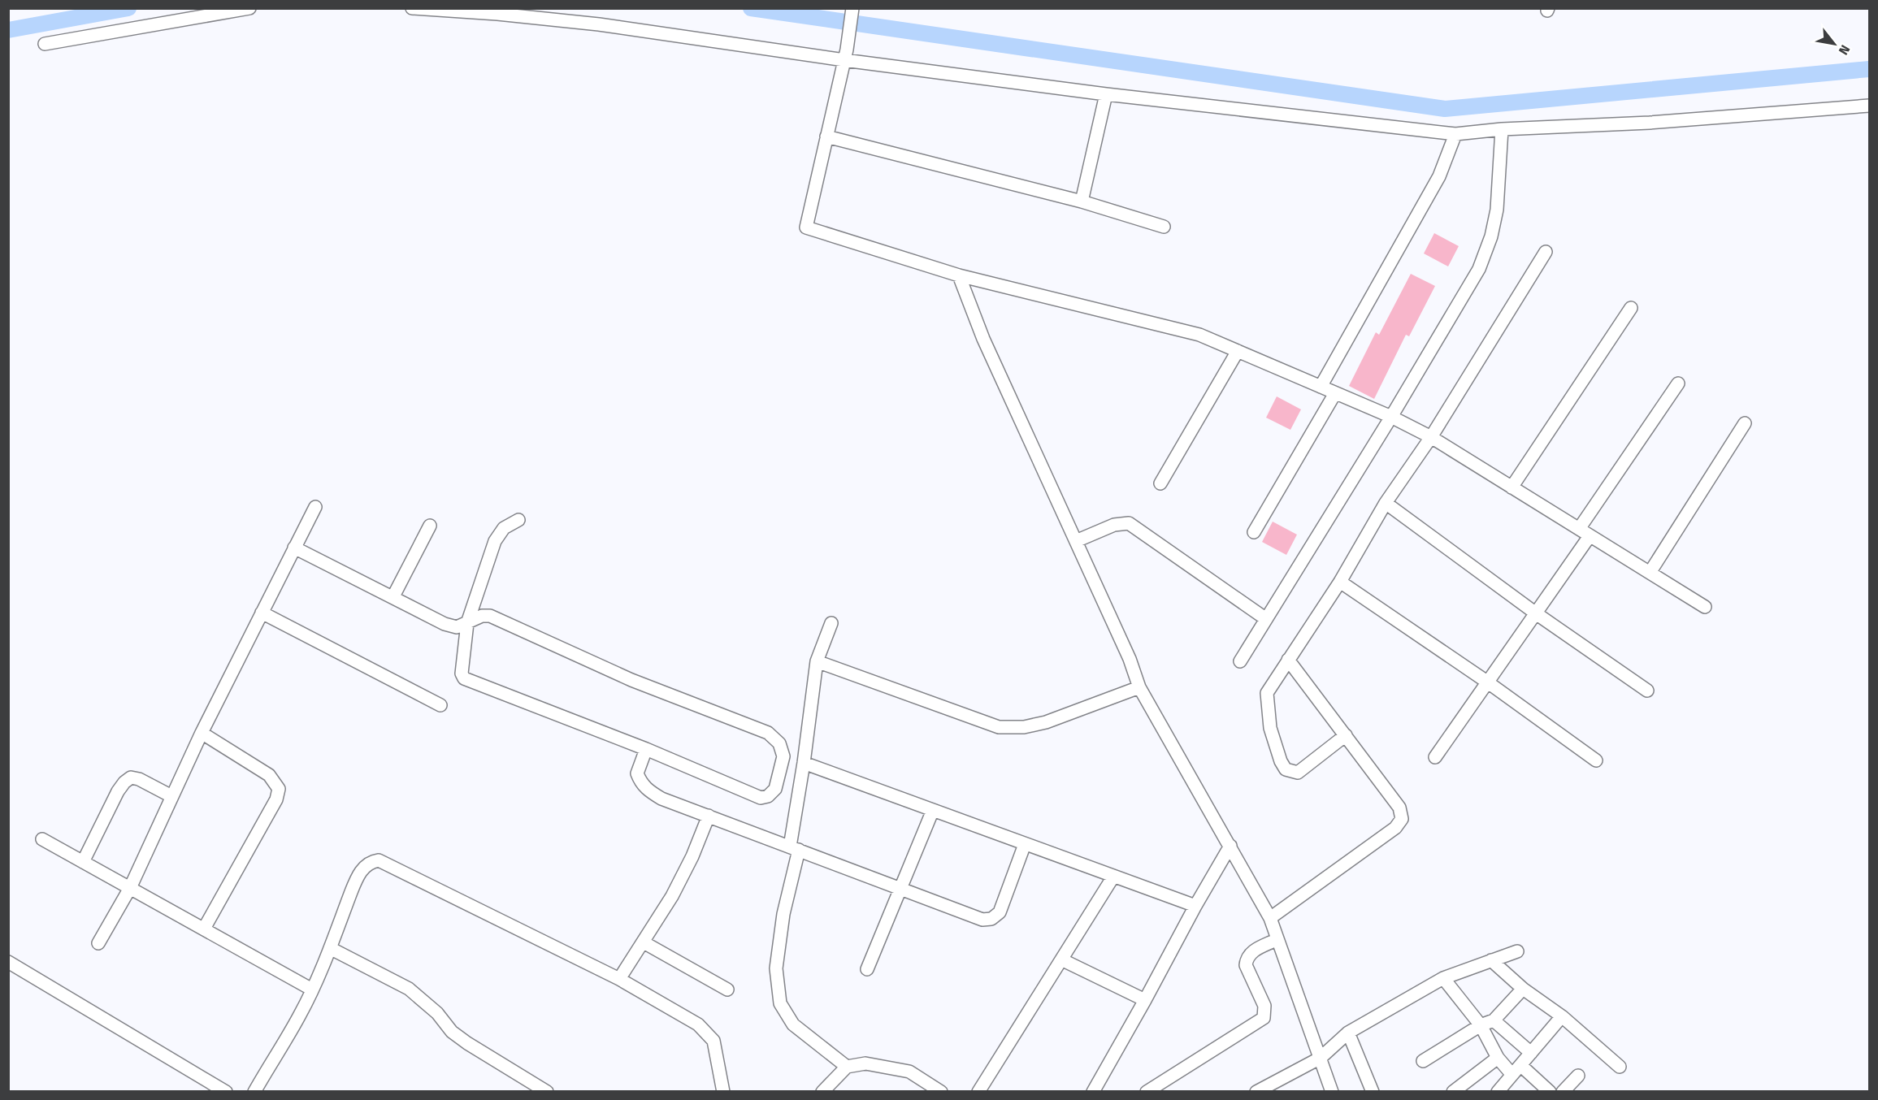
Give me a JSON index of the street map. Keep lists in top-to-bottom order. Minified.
{"north":"bottom right"}
